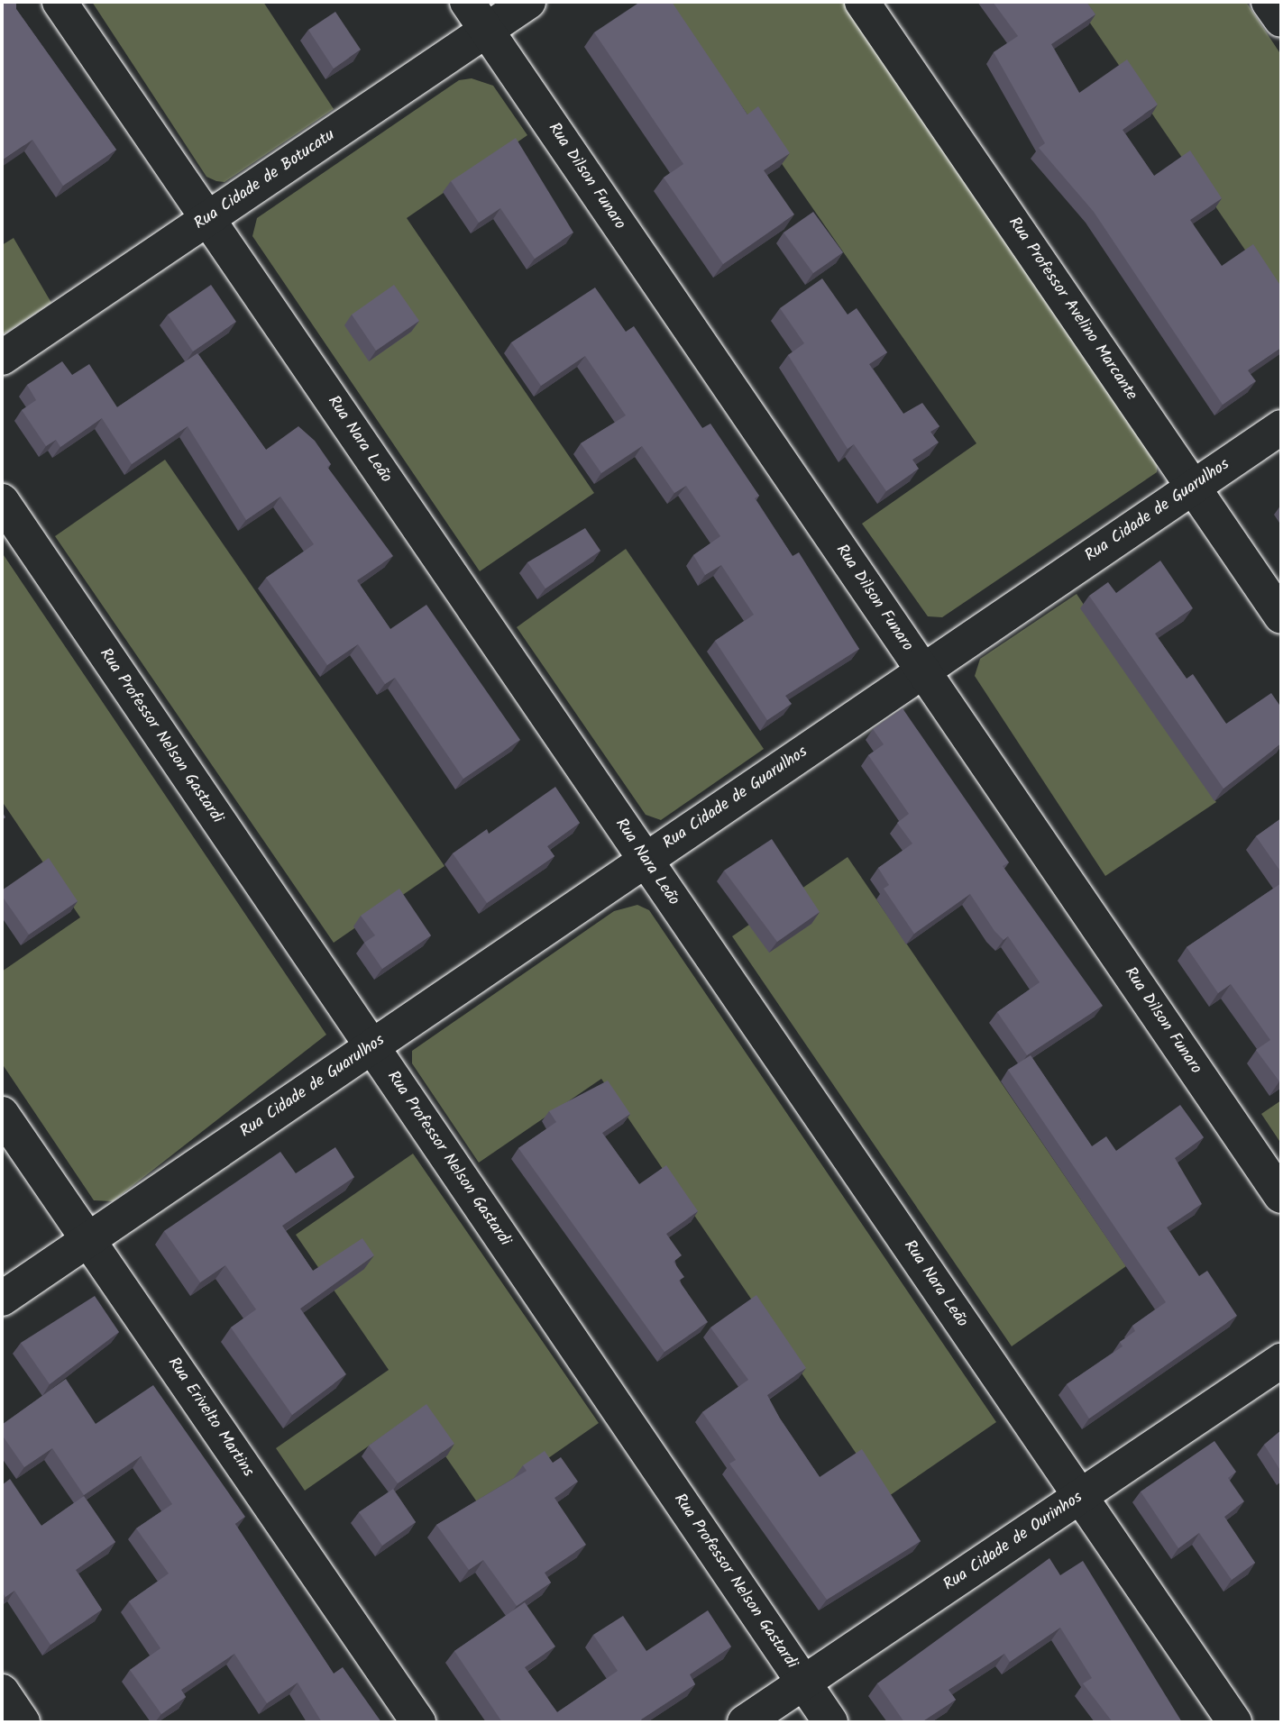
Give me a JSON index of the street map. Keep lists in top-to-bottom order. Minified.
{"streets":{"street":["Rua Dilson Funaro","Rua Cidade de Botucatu","Rua Professor Avelino Marcante","Rua Nara Leão","Rua Cidade de Guarulhos","Rua Professor Nelson Gastardi","Rua Erivelto Martins","Rua Cidade de Ourinhos"]},"crossings":[["Rua Dilson Funaro","Rua Cidade de Botucatu"],["Rua Dilson Funaro","Rua Cidade de Guarulhos"],["Rua Cidade de Botucatu","Rua Nara Leão"],["Rua Professor Avelino Marcante","Rua Cidade de Guarulhos"],["Rua Nara Leão","Rua Cidade de Guarulhos"],["Rua Nara Leão","Rua Cidade de Ourinhos"],["Rua Cidade de Guarulhos","Rua Professor Nelson Gastardi"],["Rua Cidade de Guarulhos","Rua Erivelto Martins"],["Rua Professor Nelson Gastardi","Rua Cidade de Ourinhos"]]}
